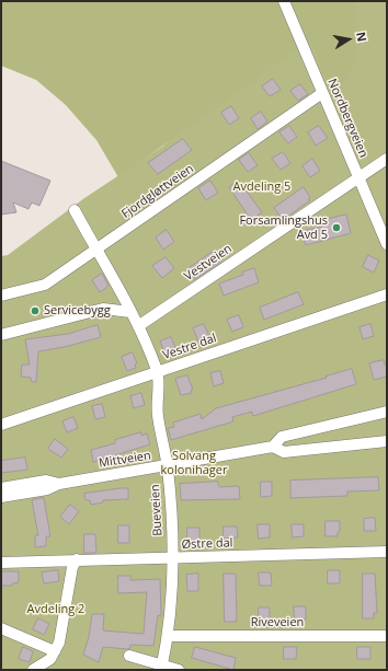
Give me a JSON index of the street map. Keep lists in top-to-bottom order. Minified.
{"streets":{"street":["Nordbergveien","Fjordgløttveien","Vestveien","Vestre dal","Mittveien","Bueveien","Østre dal","Riveveien"]},"crossings":[["Nordbergveien","Fjordgløttveien"],["Nordbergveien","Vestveien"],["Fjordgløttveien","Bueveien"],["Vestveien","Bueveien"],["Vestre dal","Bueveien"],["Mittveien","Bueveien"],["Bueveien","Østre dal"],["Bueveien","Riveveien"]],"parks":["Avdeling 5","Solvang kolonihager","Avdeling 2"],"places":["Forsamlingshus Avd 5","Servicebygg"],"north":"right"}
